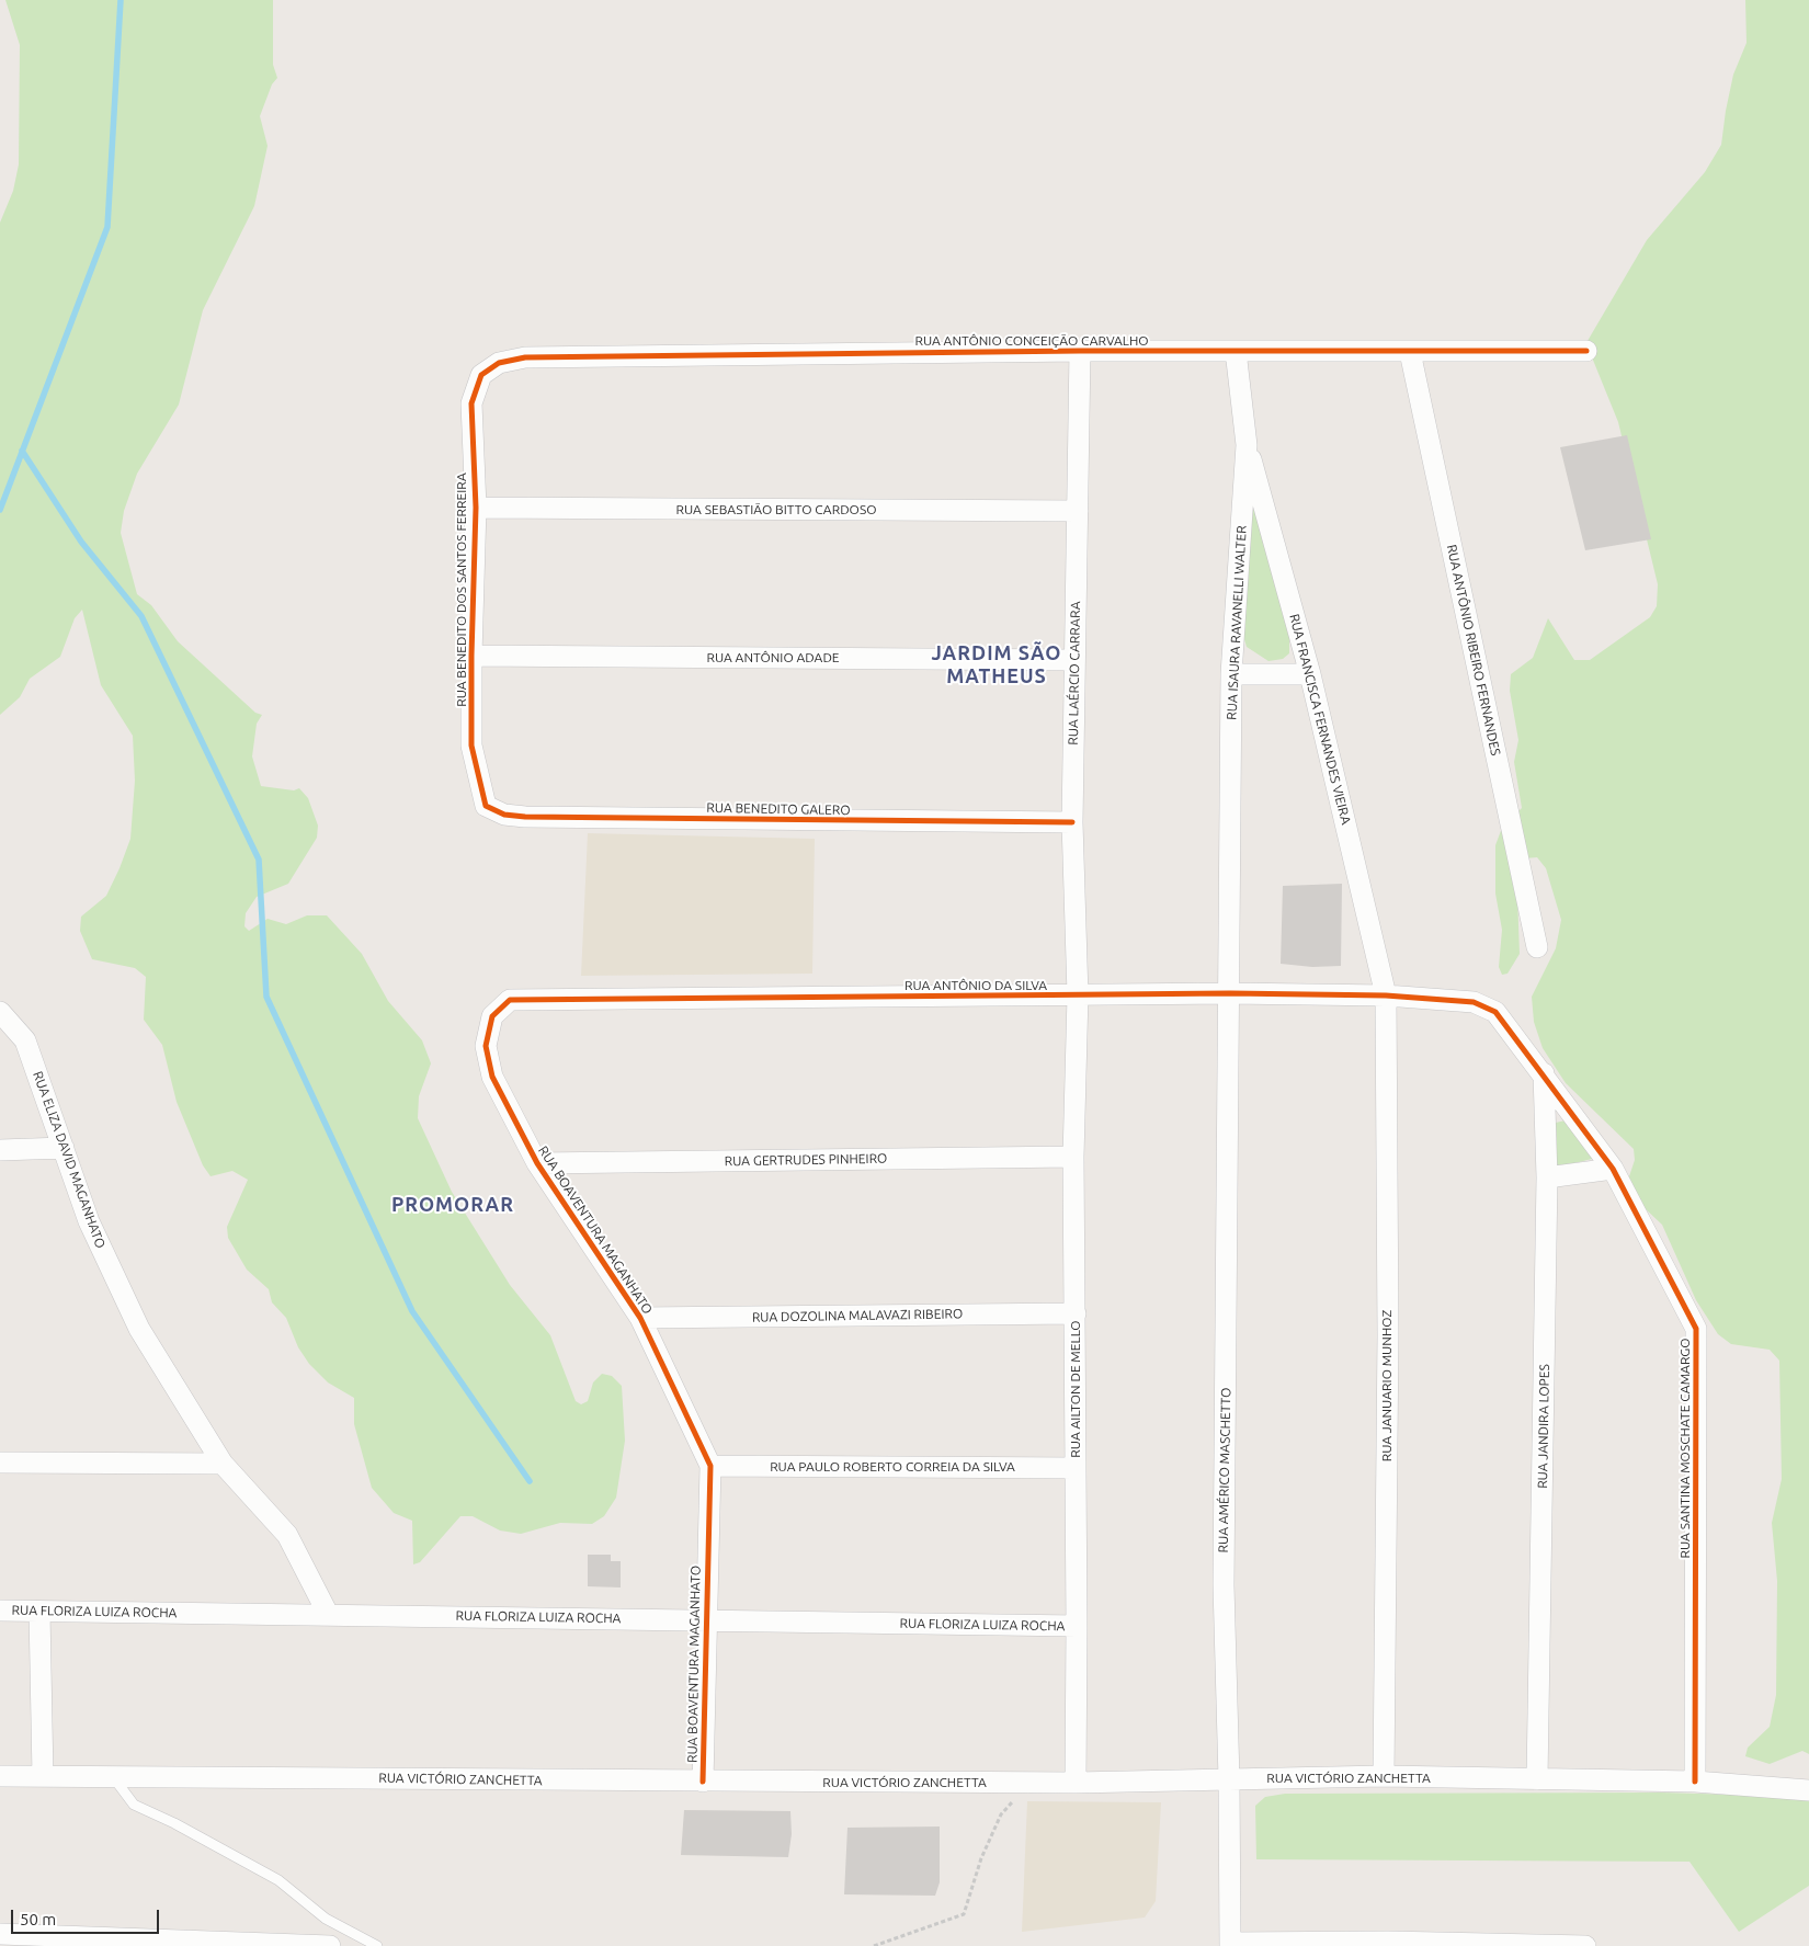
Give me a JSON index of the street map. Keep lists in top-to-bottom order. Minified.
{"streets":{"street":["RUA ANTÔNIO CONCEIÇÃO CARVALHO","RUA SEBASTIÃO BITTO CARDOSO","RUA BENEDITO DOS SANTOS FERREIRA","RUA ISAURA RAVANELLI WALTER","RUA ANTÔNIO RIBEIRO FERNANDES","RUA ANTÔNIO ADADE","RUA LAÉRCIO CARRARA","RUA FRANCISCA FERNANDES VIEIRA","RUA BENEDITO GALERO","RUA ANTÔNIO DA SILVA","RUA ELIZA DAVID MAGANHATO","RUA GERTRUDES PINHEIRO","RUA BOAVENTURA MAGANHATO","RUA DOZOLINA MALAVAZI RIBEIRO","RUA JANUARIO MUNHOZ","RUA AILTON DE MELLO","RUA JANDIRA LOPES","RUA SANTINA MOSCHATE CAMARGO","RUA PAULO ROBERTO CORREIA DA SILVA","RUA AMÉRICO MASCHETTO","RUA FLORIZA LUIZA ROCHA","RUA VICTÓRIO ZANCHETTA"]},"crossings":[["RUA ANTÔNIO CONCEIÇÃO CARVALHO","RUA BENEDITO DOS SANTOS FERREIRA"],["RUA ANTÔNIO CONCEIÇÃO CARVALHO","RUA ISAURA RAVANELLI WALTER"],["RUA ANTÔNIO CONCEIÇÃO CARVALHO","RUA ANTÔNIO RIBEIRO FERNANDES"],["RUA ANTÔNIO CONCEIÇÃO CARVALHO","RUA LAÉRCIO CARRARA"],["RUA SEBASTIÃO BITTO CARDOSO","RUA BENEDITO DOS SANTOS FERREIRA"],["RUA SEBASTIÃO BITTO CARDOSO","RUA LAÉRCIO CARRARA"],["RUA BENEDITO DOS SANTOS FERREIRA","RUA ANTÔNIO ADADE"],["RUA BENEDITO DOS SANTOS FERREIRA","RUA BENEDITO GALERO"],["RUA ISAURA RAVANELLI WALTER","RUA FRANCISCA FERNANDES VIEIRA"],["RUA ISAURA RAVANELLI WALTER","RUA ANTÔNIO DA SILVA"],["RUA ISAURA RAVANELLI WALTER","RUA AMÉRICO MASCHETTO"],["RUA ANTÔNIO ADADE","RUA LAÉRCIO CARRARA"],["RUA LAÉRCIO CARRARA","RUA BENEDITO GALERO"],["RUA LAÉRCIO CARRARA","RUA ANTÔNIO DA SILVA"],["RUA LAÉRCIO CARRARA","RUA AILTON DE MELLO"],["RUA FRANCISCA FERNANDES VIEIRA","RUA ANTÔNIO DA SILVA"],["RUA FRANCISCA FERNANDES VIEIRA","RUA JANUARIO MUNHOZ"],["RUA ANTÔNIO DA SILVA","RUA BOAVENTURA MAGANHATO"],["RUA ANTÔNIO DA SILVA","RUA JANUARIO MUNHOZ"],["RUA ANTÔNIO DA SILVA","RUA AILTON DE MELLO"],["RUA ANTÔNIO DA SILVA","RUA SANTINA MOSCHATE CAMARGO"],["RUA ANTÔNIO DA SILVA","RUA AMÉRICO MASCHETTO"],["RUA ELIZA DAVID MAGANHATO","RUA FLORIZA LUIZA ROCHA"],["RUA GERTRUDES PINHEIRO","RUA BOAVENTURA MAGANHATO"],["RUA GERTRUDES PINHEIRO","RUA AILTON DE MELLO"],["RUA BOAVENTURA MAGANHATO","RUA DOZOLINA MALAVAZI RIBEIRO"],["RUA BOAVENTURA MAGANHATO","RUA PAULO ROBERTO CORREIA DA SILVA"],["RUA BOAVENTURA MAGANHATO","RUA FLORIZA LUIZA ROCHA"],["RUA BOAVENTURA MAGANHATO","RUA VICTÓRIO ZANCHETTA"],["RUA DOZOLINA MALAVAZI RIBEIRO","RUA AILTON DE MELLO"],["RUA JANUARIO MUNHOZ","RUA VICTÓRIO ZANCHETTA"],["RUA AILTON DE MELLO","RUA PAULO ROBERTO CORREIA DA SILVA"],["RUA AILTON DE MELLO","RUA FLORIZA LUIZA ROCHA"],["RUA AILTON DE MELLO","RUA VICTÓRIO ZANCHETTA"],["RUA JANDIRA LOPES","RUA SANTINA MOSCHATE CAMARGO"],["RUA JANDIRA LOPES","RUA VICTÓRIO ZANCHETTA"],["RUA SANTINA MOSCHATE CAMARGO","RUA VICTÓRIO ZANCHETTA"],["RUA AMÉRICO MASCHETTO","RUA VICTÓRIO ZANCHETTA"]],"districts":["JARDIM SÃO MATHEUS","PROMORAR"],"scale_bar":"50 m"}
